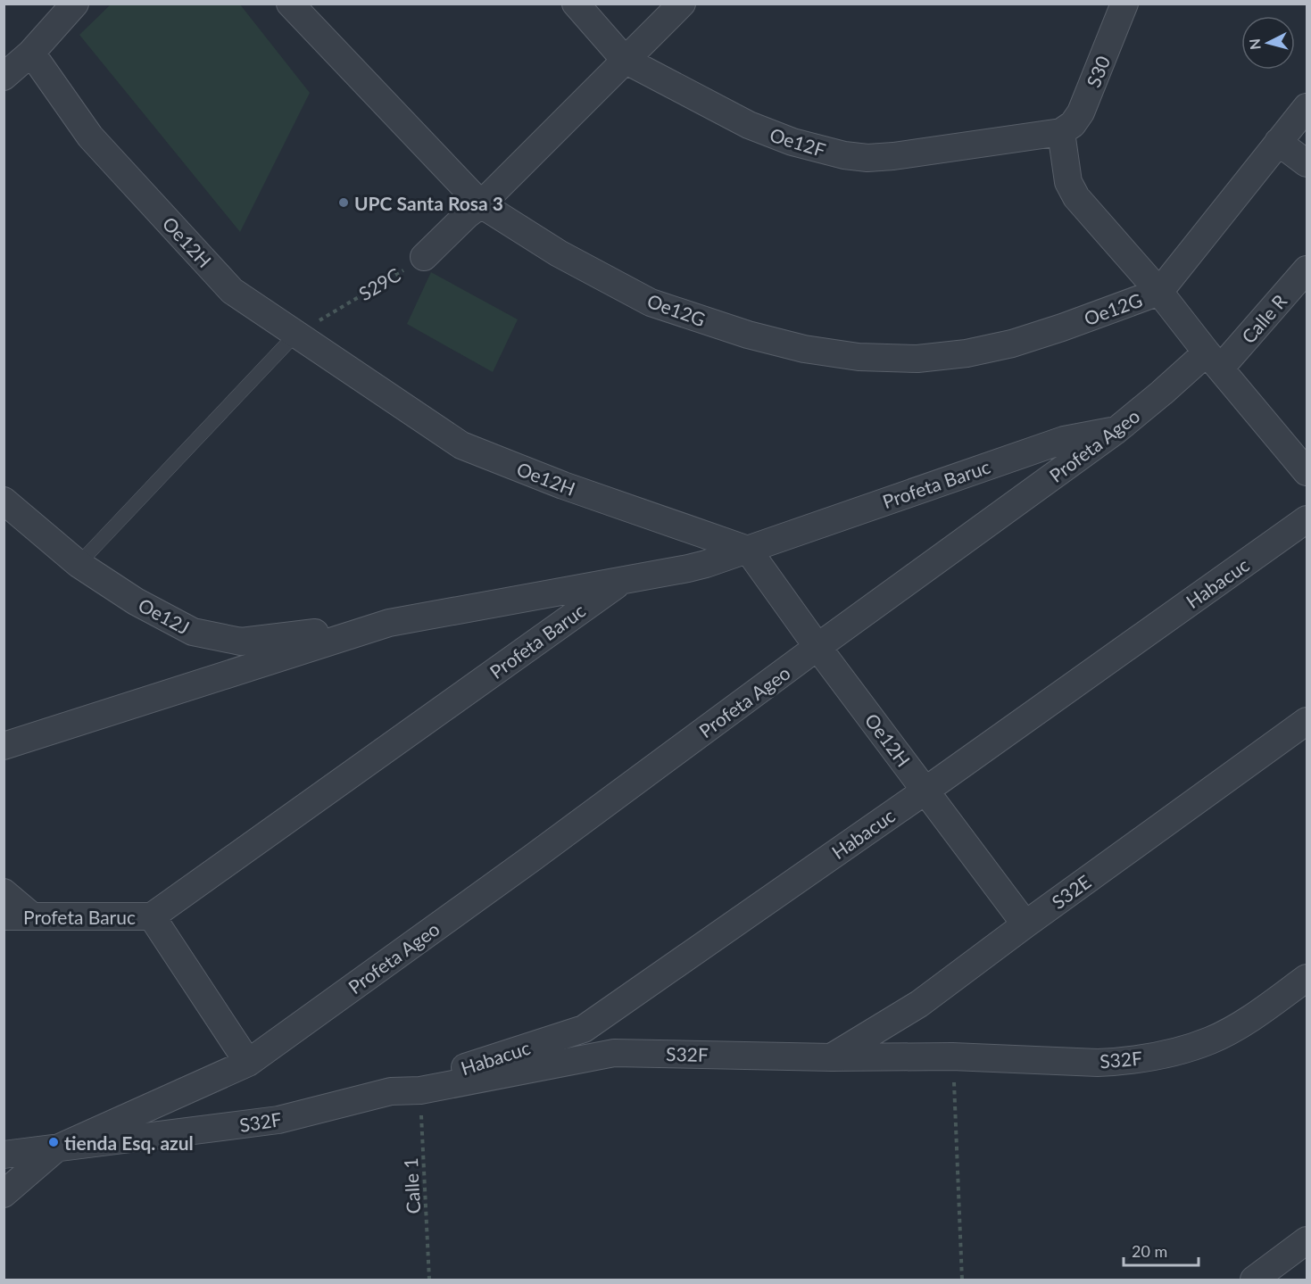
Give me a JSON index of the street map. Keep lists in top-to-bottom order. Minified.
{"streets":{"street":["S30","Oe12F","Oe12H","Oe12G","Calle R","Profeta Ageo","Profeta Baruc","Habacuc","Oe12J","S32E","S32F"],"path":["S29C","Calle 1"]},"crossings":[["S30","Oe12F"],["Oe12H","S29C"],["Oe12H","Profeta Ageo"],["Oe12H","Profeta Baruc"],["Oe12H","Habacuc"],["Oe12H","S32E"],["Calle R","Profeta Ageo"],["Profeta Ageo","Profeta Baruc"],["Profeta Ageo","S32F"],["Habacuc","S32F"],["S32E","S32F"],["S32F","Calle 1"]],"places":["UPC Santa Rosa 3","tienda Esq. azul"],"scale_bar":"20 m","north":"left"}
